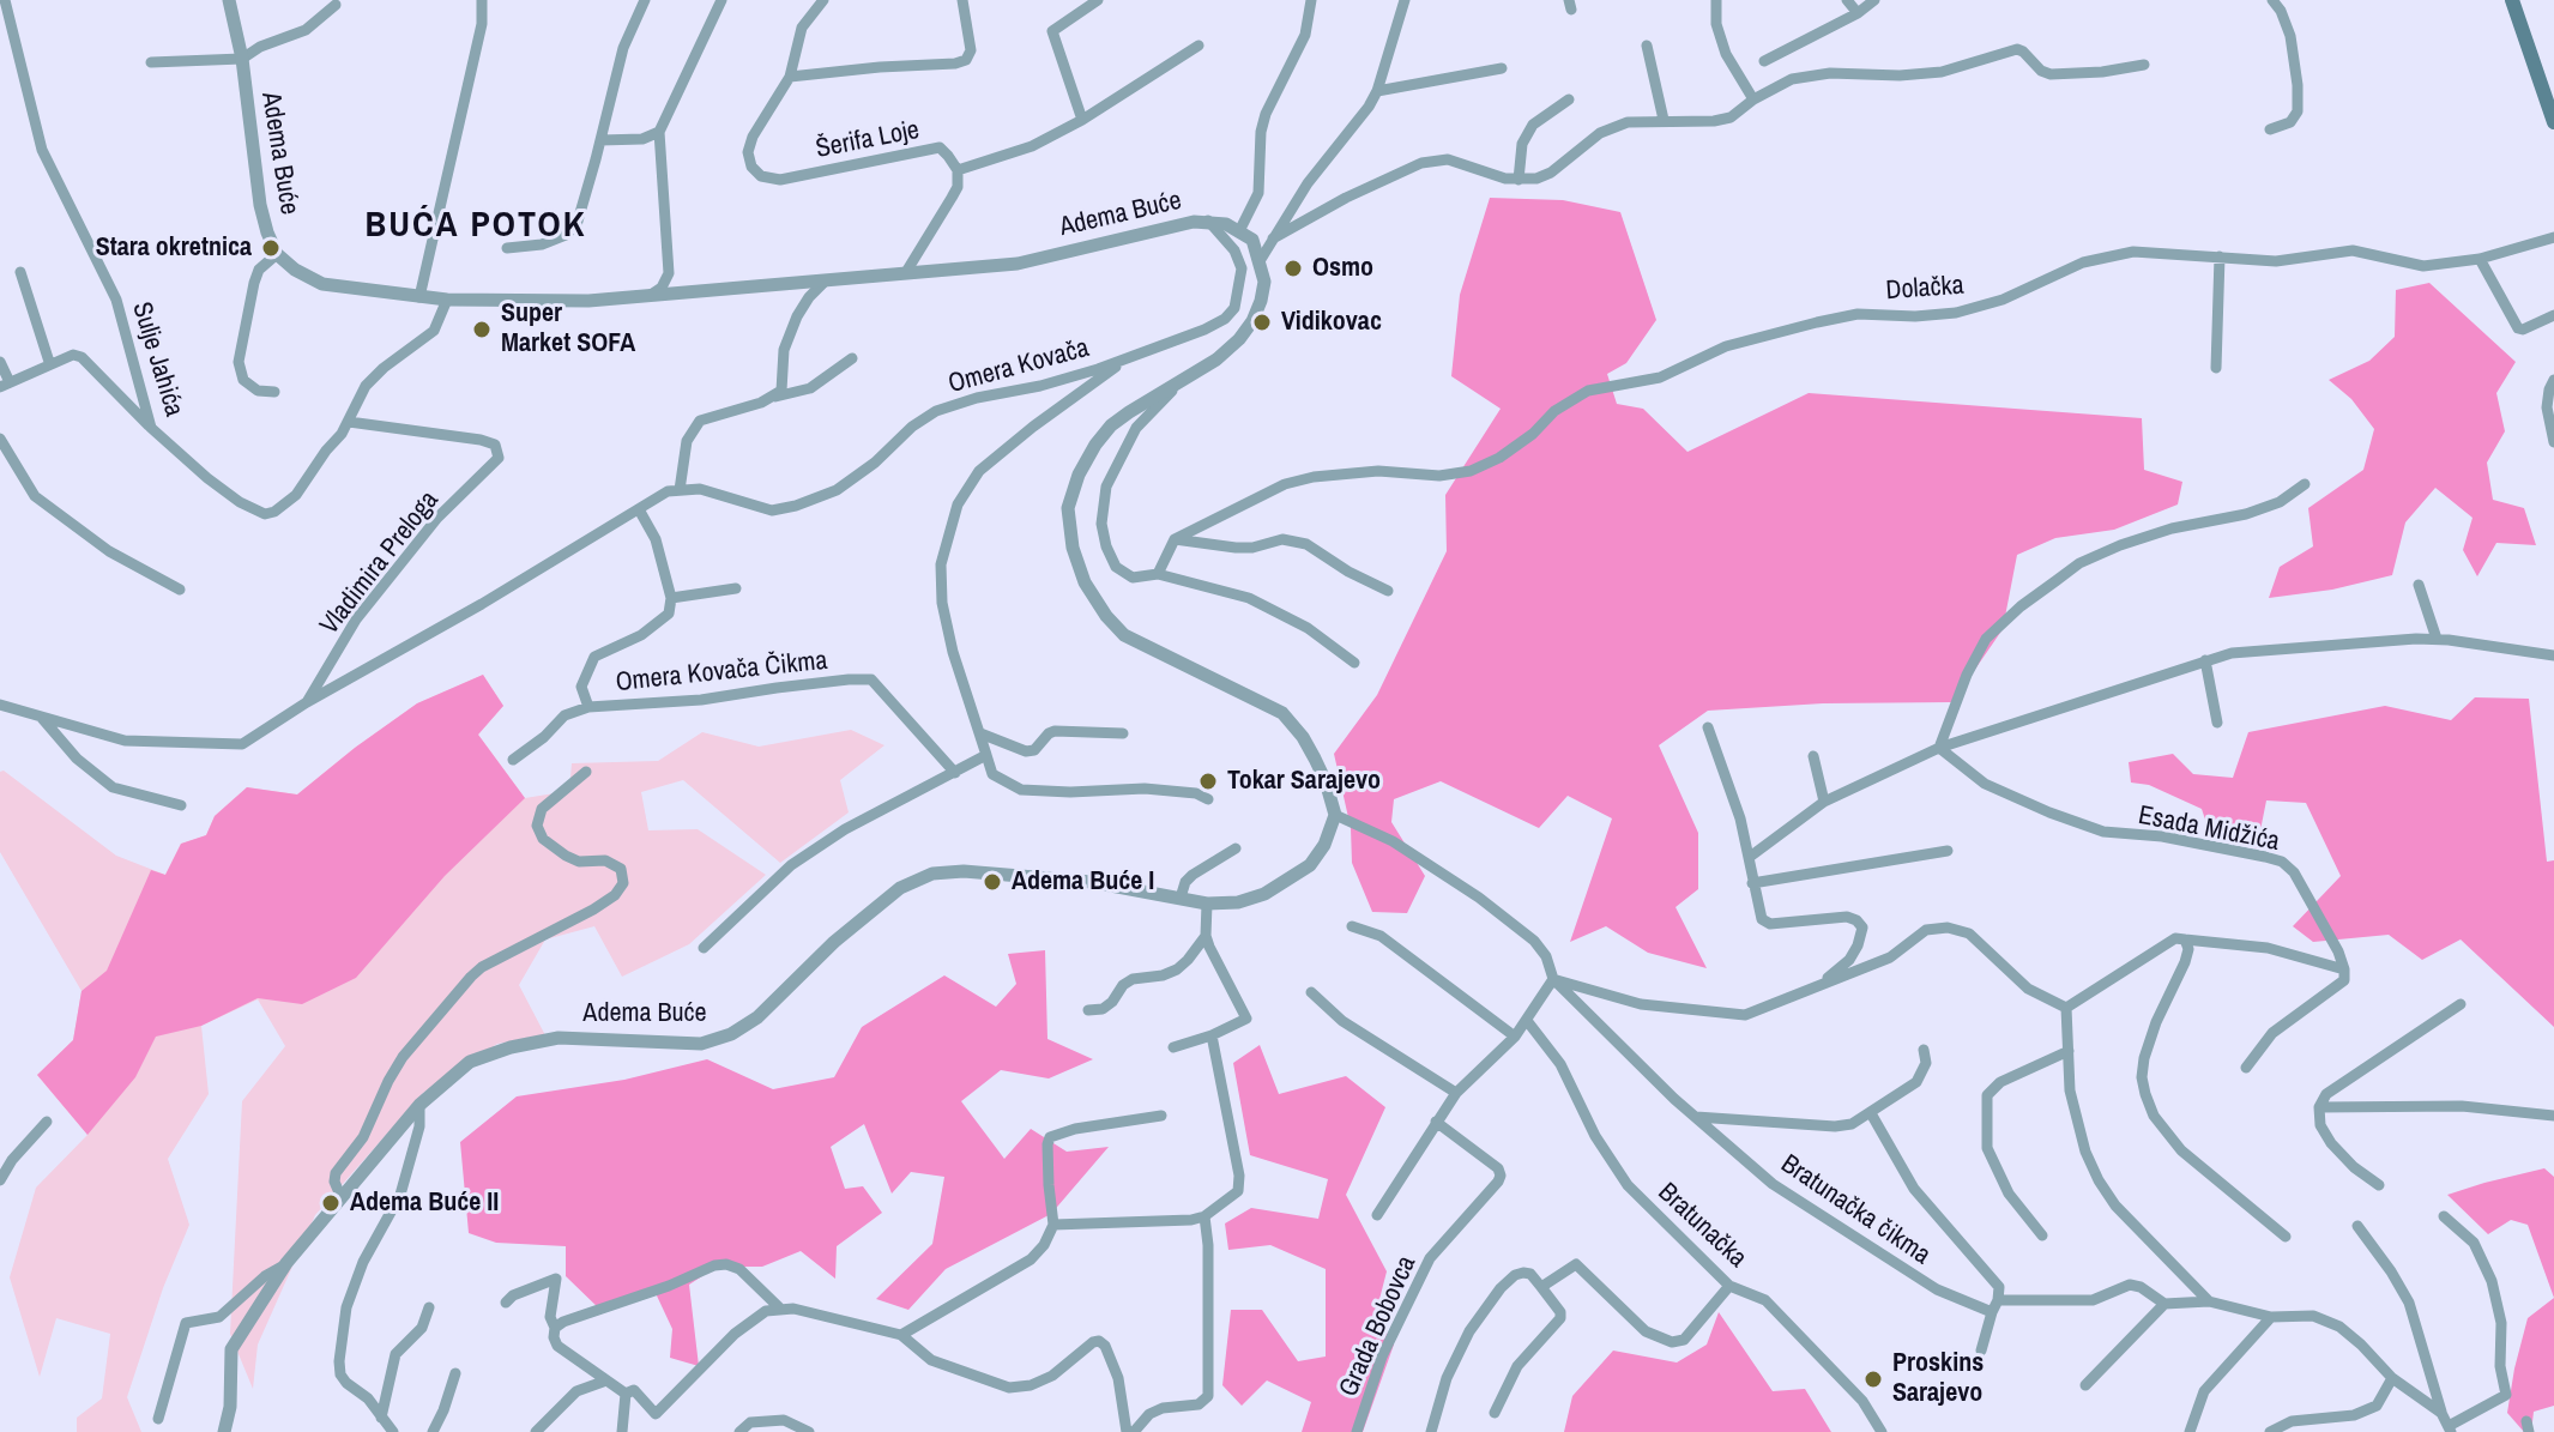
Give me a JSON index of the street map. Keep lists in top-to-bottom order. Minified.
{"streets":{"street":["Šerifa Loje","Adema Buće","Dolačka","Sulje Jahića","Omera Kovača","Vladimira Preloga","Omera Kovača Čikma","Esada Midžića","Bratunačka čikma","Bratunačka","Grada Bobovca"]},"crossings":[["Adema Buće","Omera Kovača"],["Sulje Jahića","Vladimira Preloga"]],"districts":["BUĆA POTOK"],"places":["Stara okretnica","Osmo","Vidikovac","Super Market SOFA","Tokar Sarajevo","Adema Buće I","Adema Buće II","Proskins Sarajevo"]}
